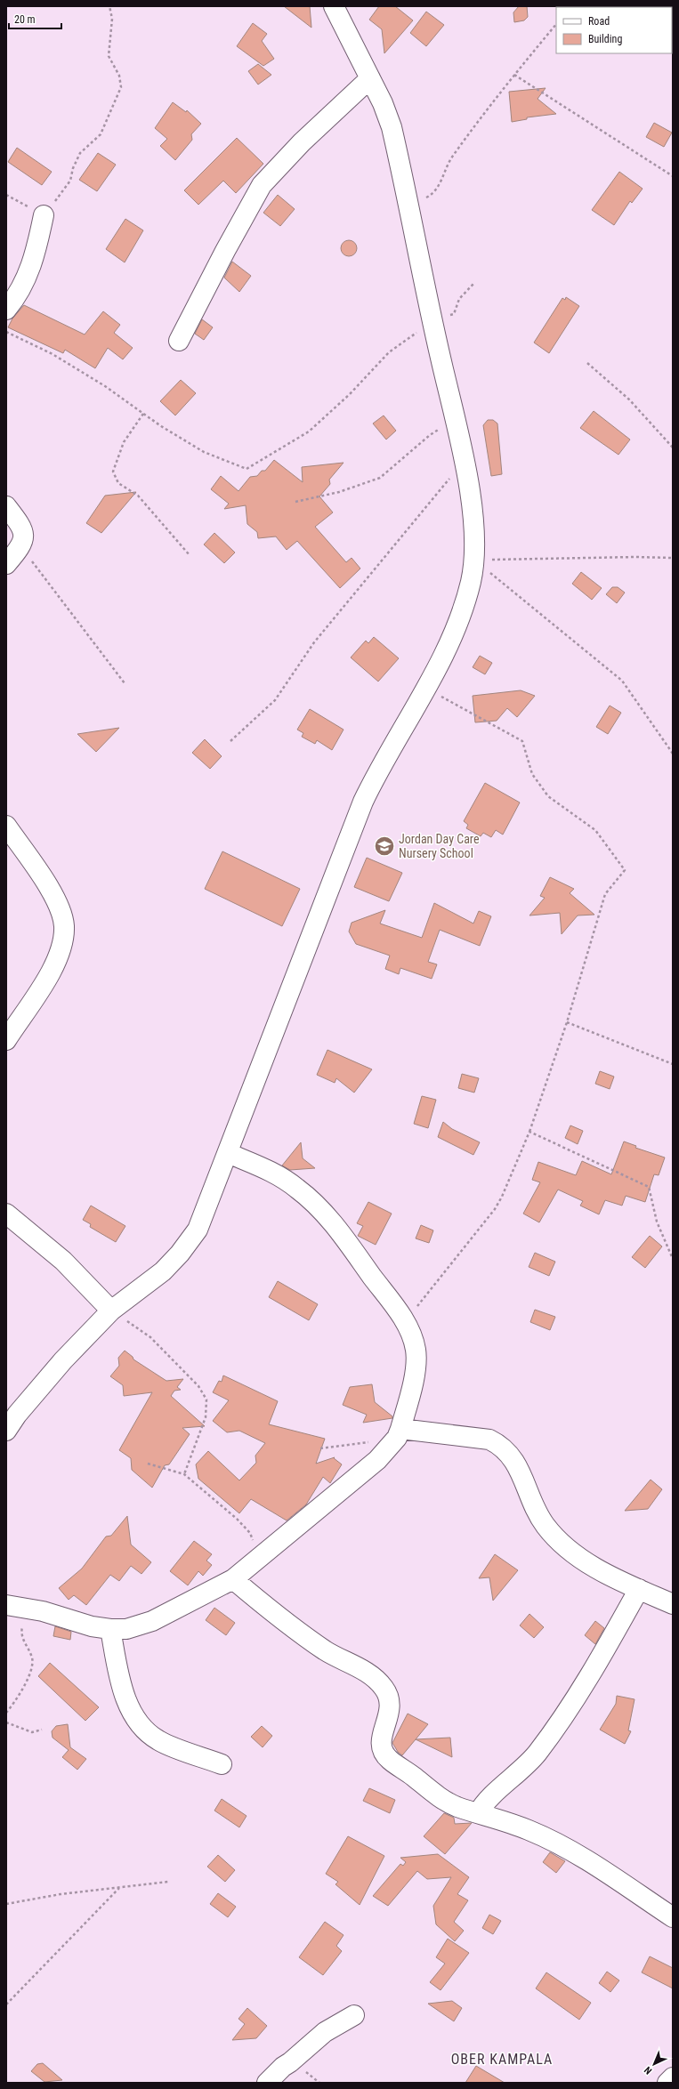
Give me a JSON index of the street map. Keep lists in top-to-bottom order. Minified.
{"districts":["OBER KAMPALA"],"places":{"school or university":["Jordan Day Care Nursery School"]},"legend":["Road","Building"],"scale_bar":"20 m","north":"bottom left"}
